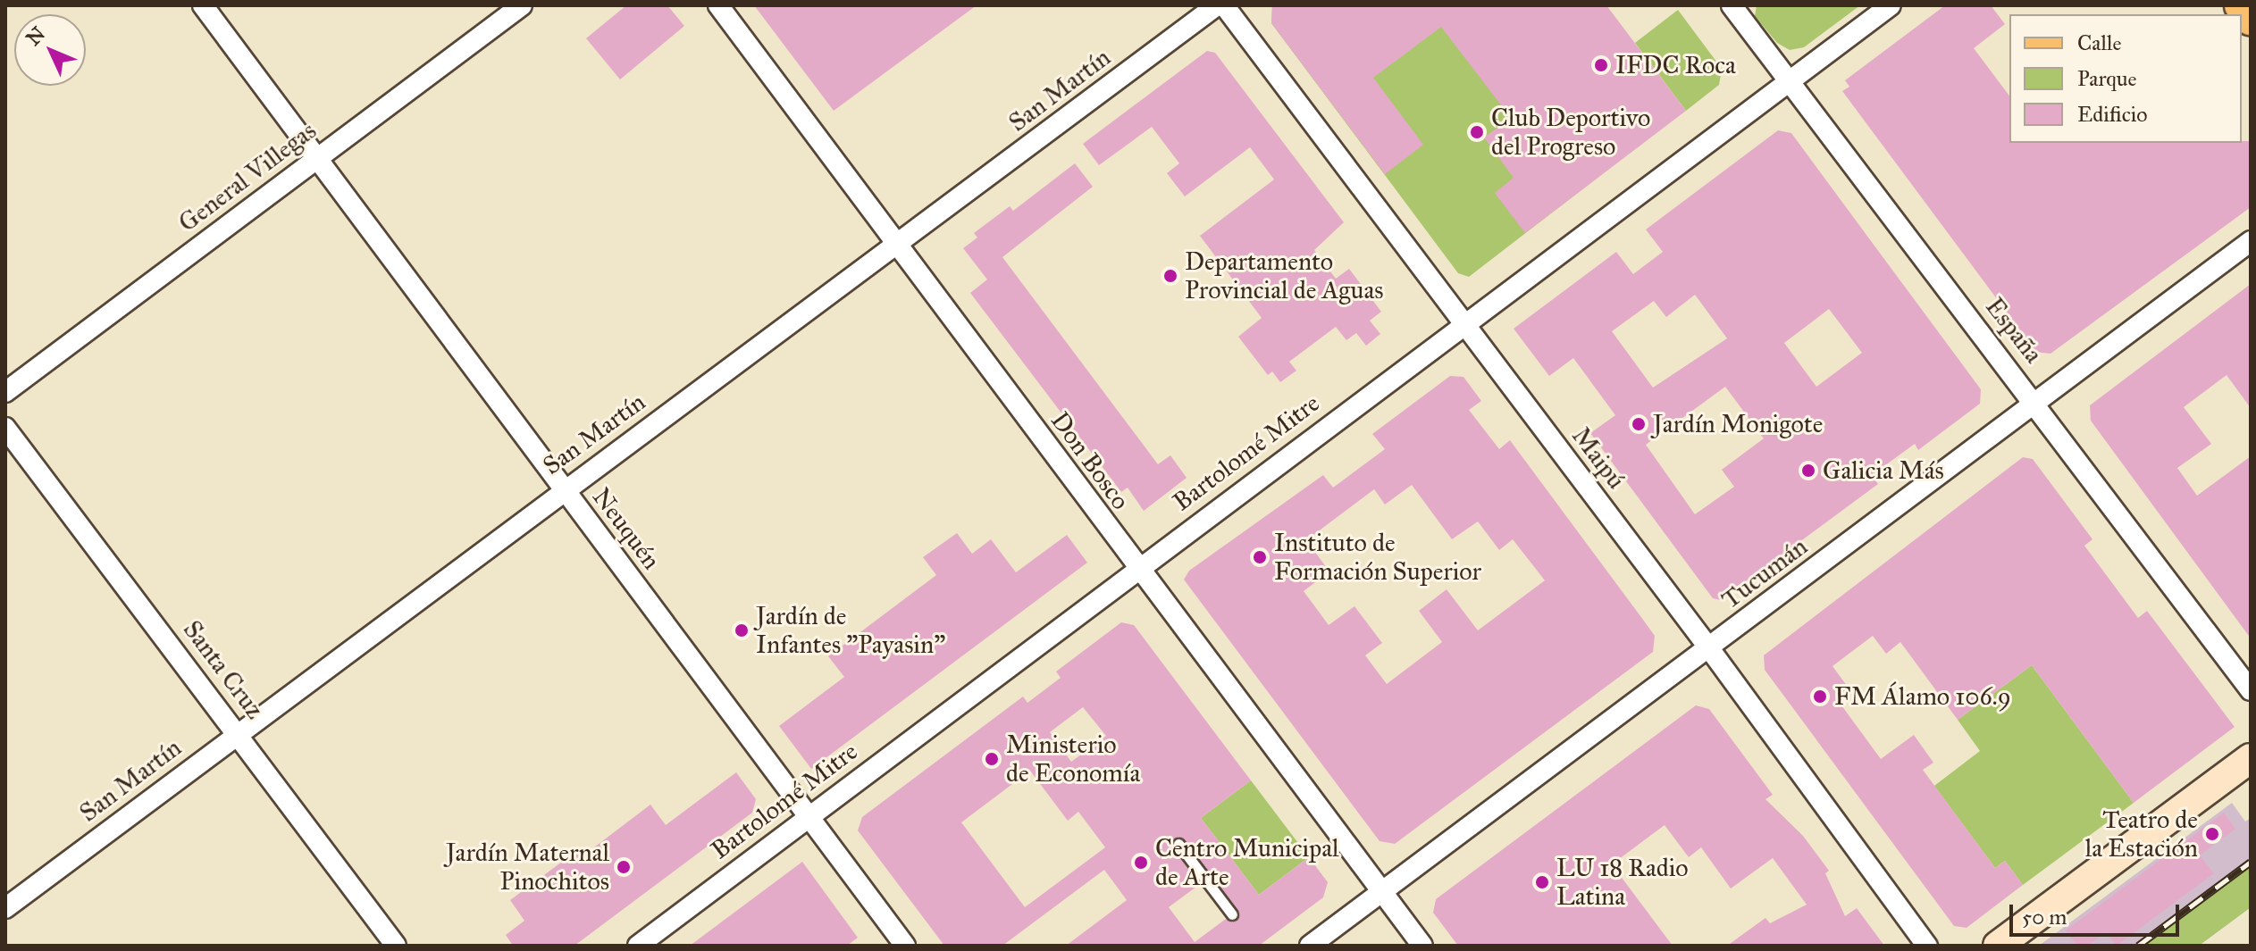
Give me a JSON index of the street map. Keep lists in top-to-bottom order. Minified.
{"streets":{"street":["San Martín","General Villegas","España","Bartolomé Mitre","Maipú","Don Bosco","Neuquén","Tucumán","Santa Cruz"]},"crossings":[["San Martín","Don Bosco"],["San Martín","Neuquén"],["San Martín","Santa Cruz"],["General Villegas","Neuquén"],["España","Bartolomé Mitre"],["España","Tucumán"],["Bartolomé Mitre","Maipú"],["Bartolomé Mitre","Don Bosco"],["Bartolomé Mitre","Neuquén"],["Maipú","Tucumán"],["Don Bosco","Tucumán"]],"places":["IFDC Roca","Club Deportivo del Progreso","Departamento Provincial de Aguas","Jardín Monigote","Galicia Más","Instituto de Formación Superior","Jardín de Infantes \"Payasin\"","FM Álamo 106.9","Ministerio de Economía","Teatro de la Estación","Centro Municipal de Arte","Jardín Maternal Pinochitos","LU 18 Radio Latina"],"legend":["Calle","Parque","Edificio"],"scale_bar":"50 m","north":"top left"}
